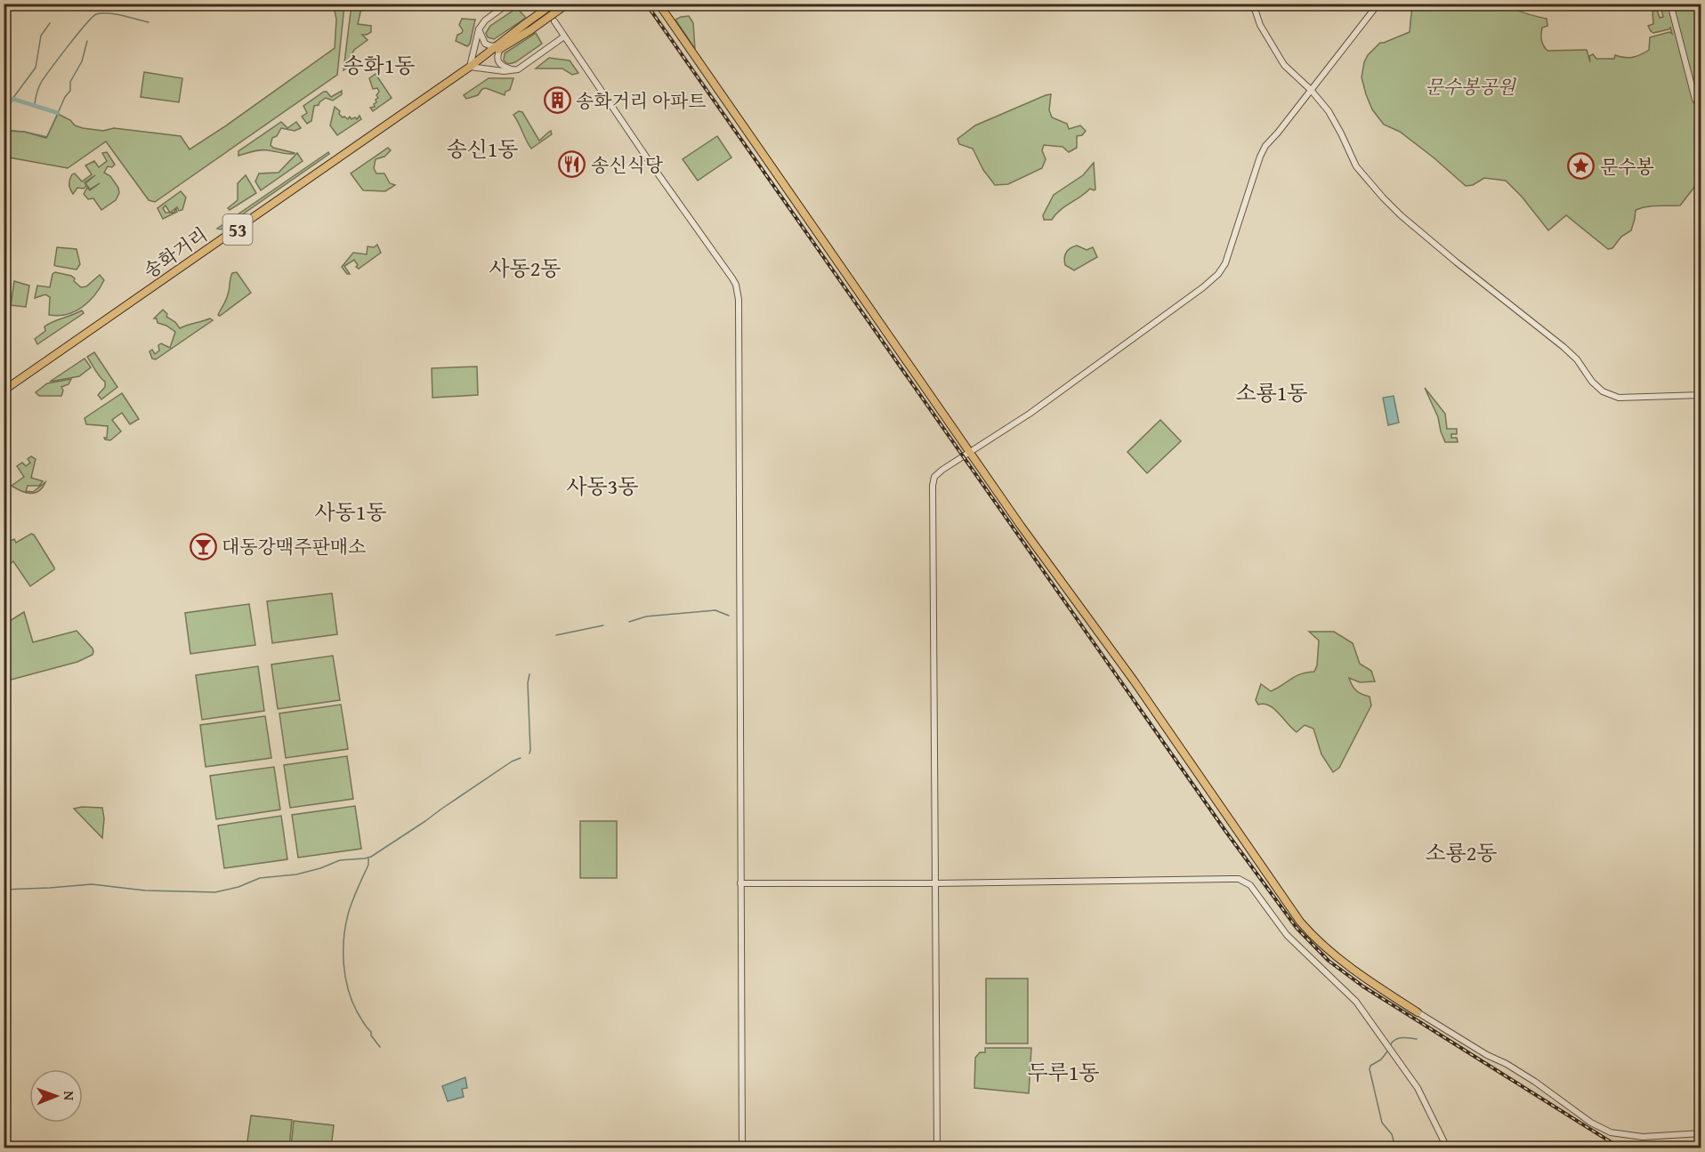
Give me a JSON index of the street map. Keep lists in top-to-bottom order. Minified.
{"streets":{"main road":["53","송화거리"]},"districts":["송화1동","송신1동","사동2동","소룡1동","사동3동","사동1동","소룡2동","두루1동"],"parks":["문수봉공원"],"places":{"building":["송화거리 아파트"],"restaurant":["송신식당"],"place":["문수봉"],"bar":["대동강맥주판매소"]},"north":"right"}
